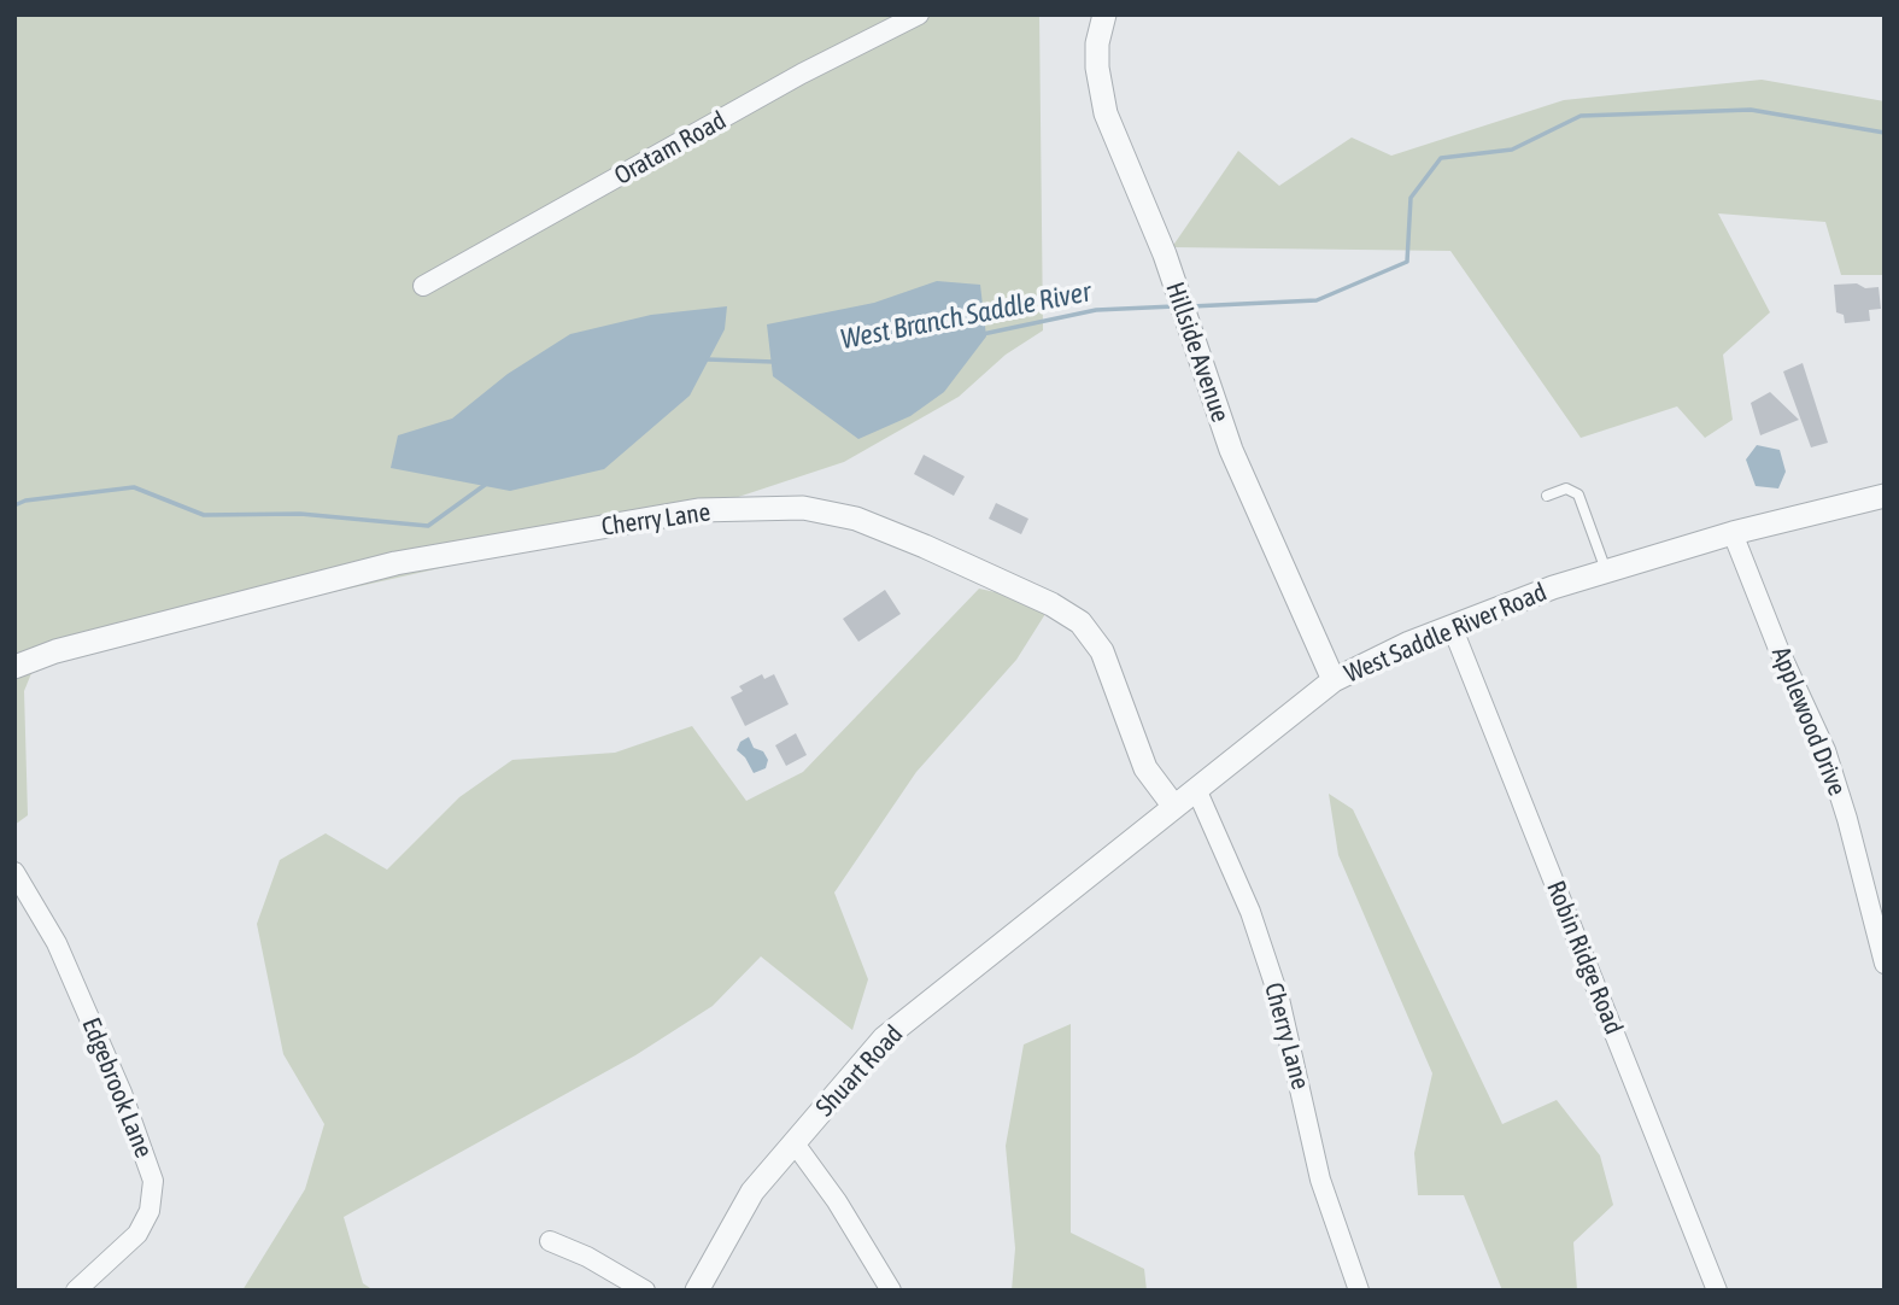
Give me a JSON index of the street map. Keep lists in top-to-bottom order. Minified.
{"streets":{"street":["Oratam Road","Hillside Avenue","Cherry Lane","West Saddle River Road","Applewood Drive","Robin Ridge Road","Shuart Road","Edgebrook Lane"]},"crossings":[["Hillside Avenue","West Saddle River Road"],["Cherry Lane","West Saddle River Road"],["West Saddle River Road","Applewood Drive"],["West Saddle River Road","Robin Ridge Road"],["West Saddle River Road","Shuart Road"]],"water":["West Branch Saddle River"]}
